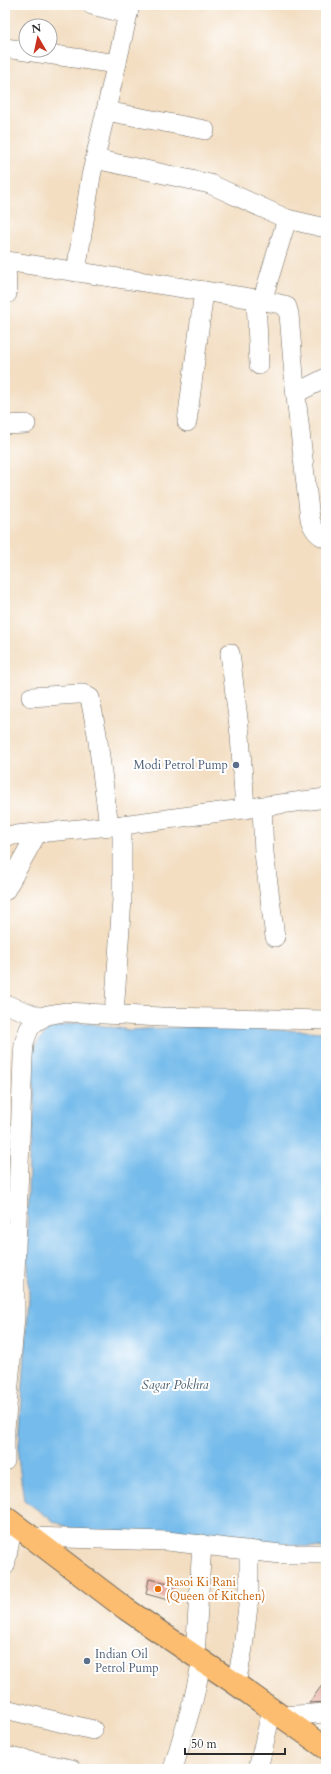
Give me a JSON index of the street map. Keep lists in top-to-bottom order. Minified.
{"water":["Sagar Pokhra"],"places":["Modi Petrol Pump","Rasoi Ki Rani (Queen of Kitchen)","Indian Oil Petrol Pump"],"scale_bar":"50 m","north":"top"}
